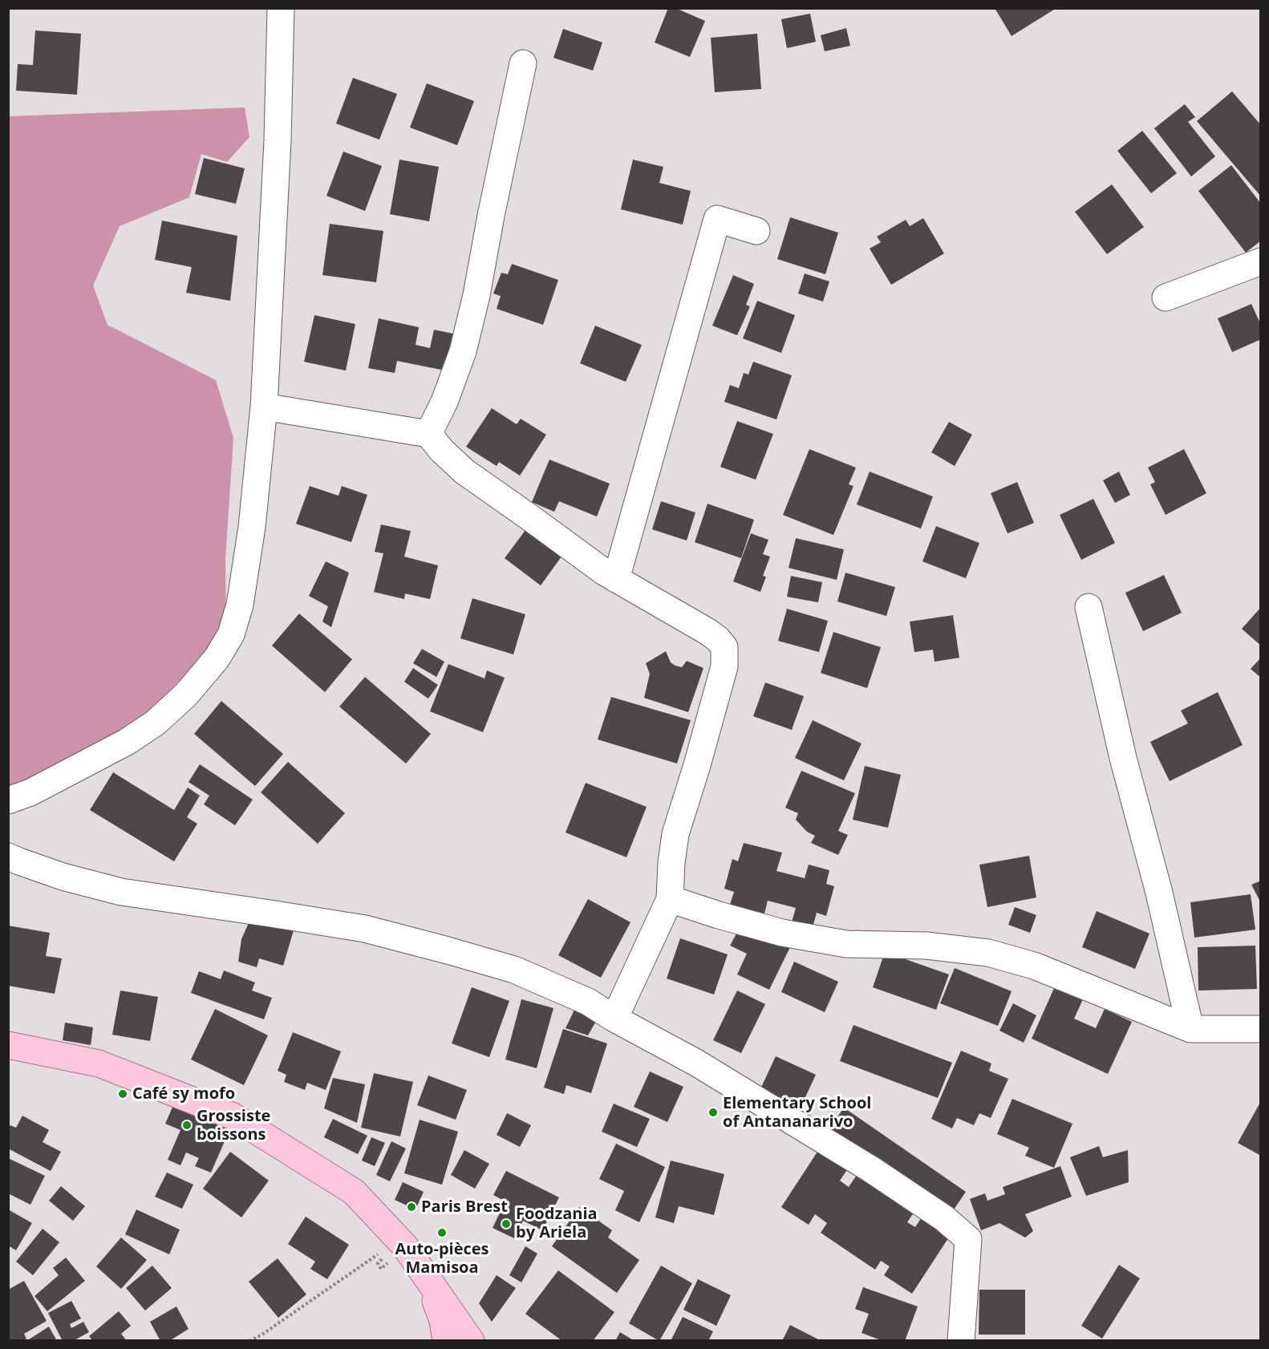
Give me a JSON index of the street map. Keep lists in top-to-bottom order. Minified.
{"places":["Café sy mofo","Elementary School of Antananarivo","Grossiste boissons","Paris Brest","Foodzania by Ariela","Auto-pièces Mamisoa"]}
